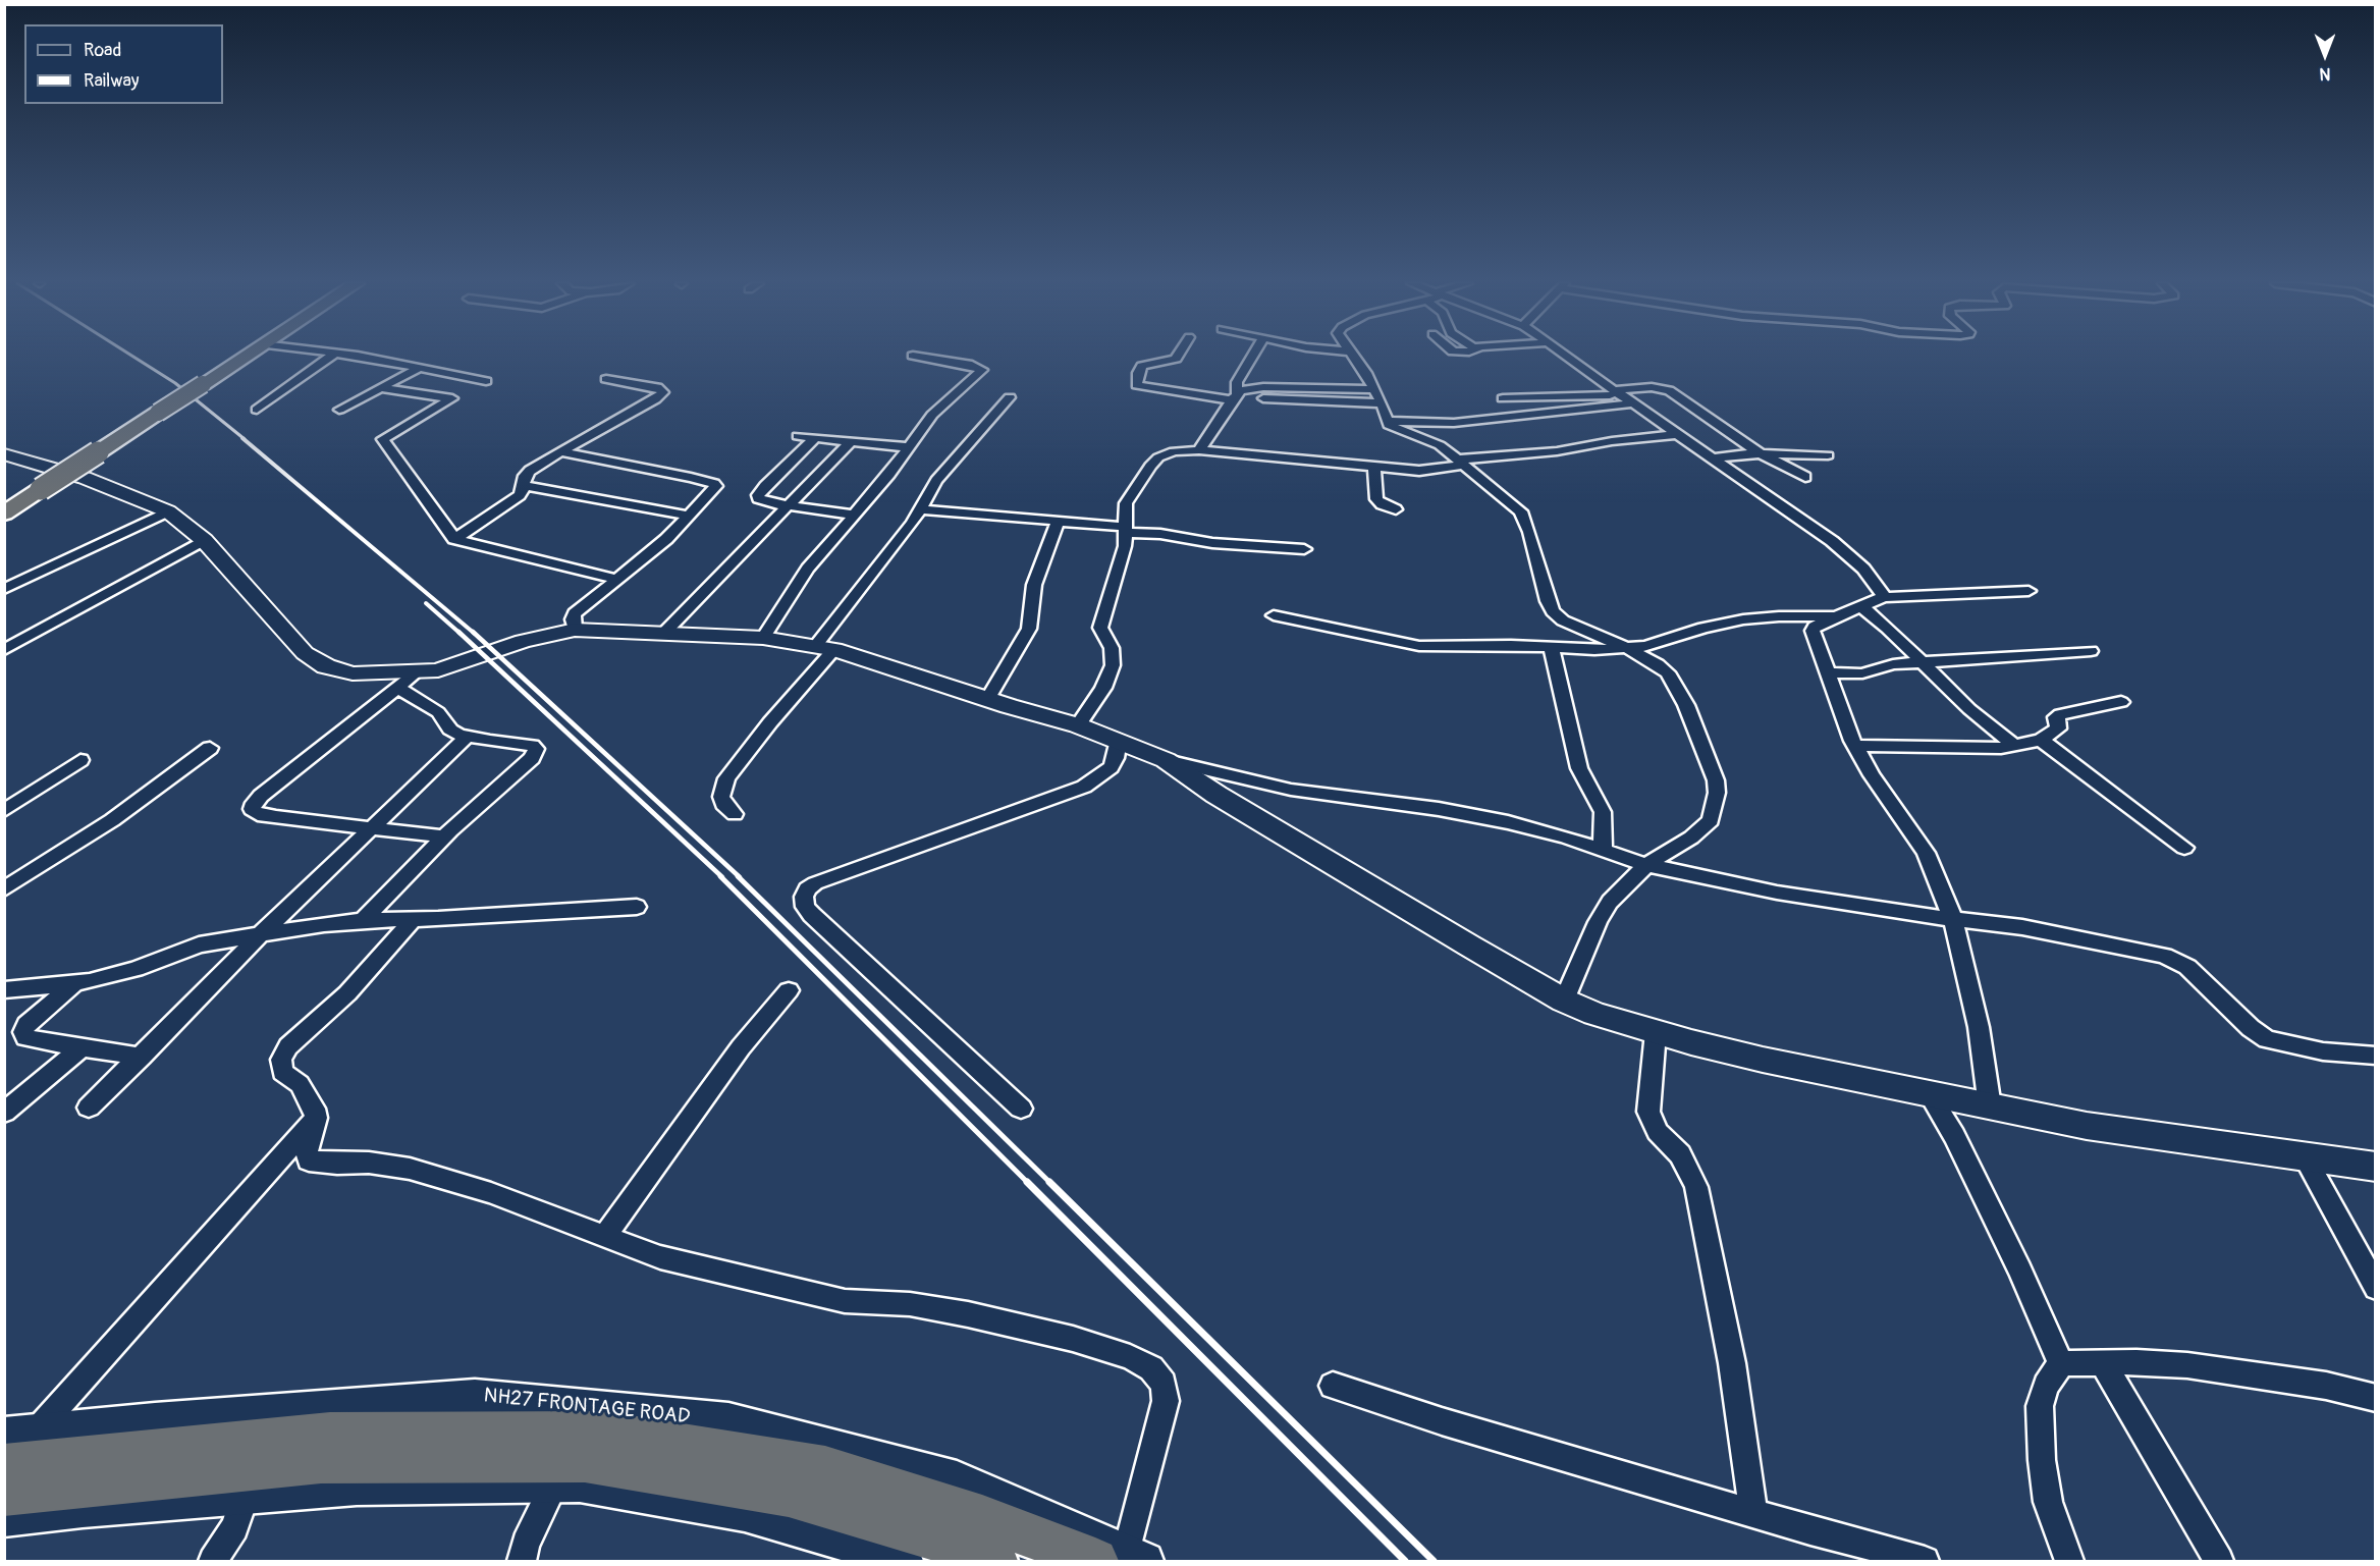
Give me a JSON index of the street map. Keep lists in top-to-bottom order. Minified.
{"legend":["Road","Railway"],"north":"bottom"}
